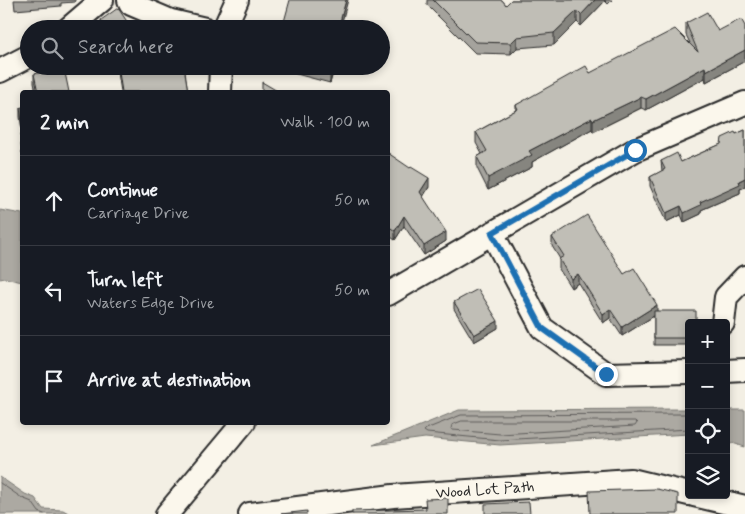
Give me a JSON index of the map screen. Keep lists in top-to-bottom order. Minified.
{"streets":{"street":["Wood Lot Path"]},"page":{"search":"Search here","heading":["2 min","Walk · 100 m"],"list":[["Continue","Carriage Drive","50 m"],["Turn left","Waters Edge Drive","50 m"],"Arrive at destination"],"map_buttons":["+","−"]}}
